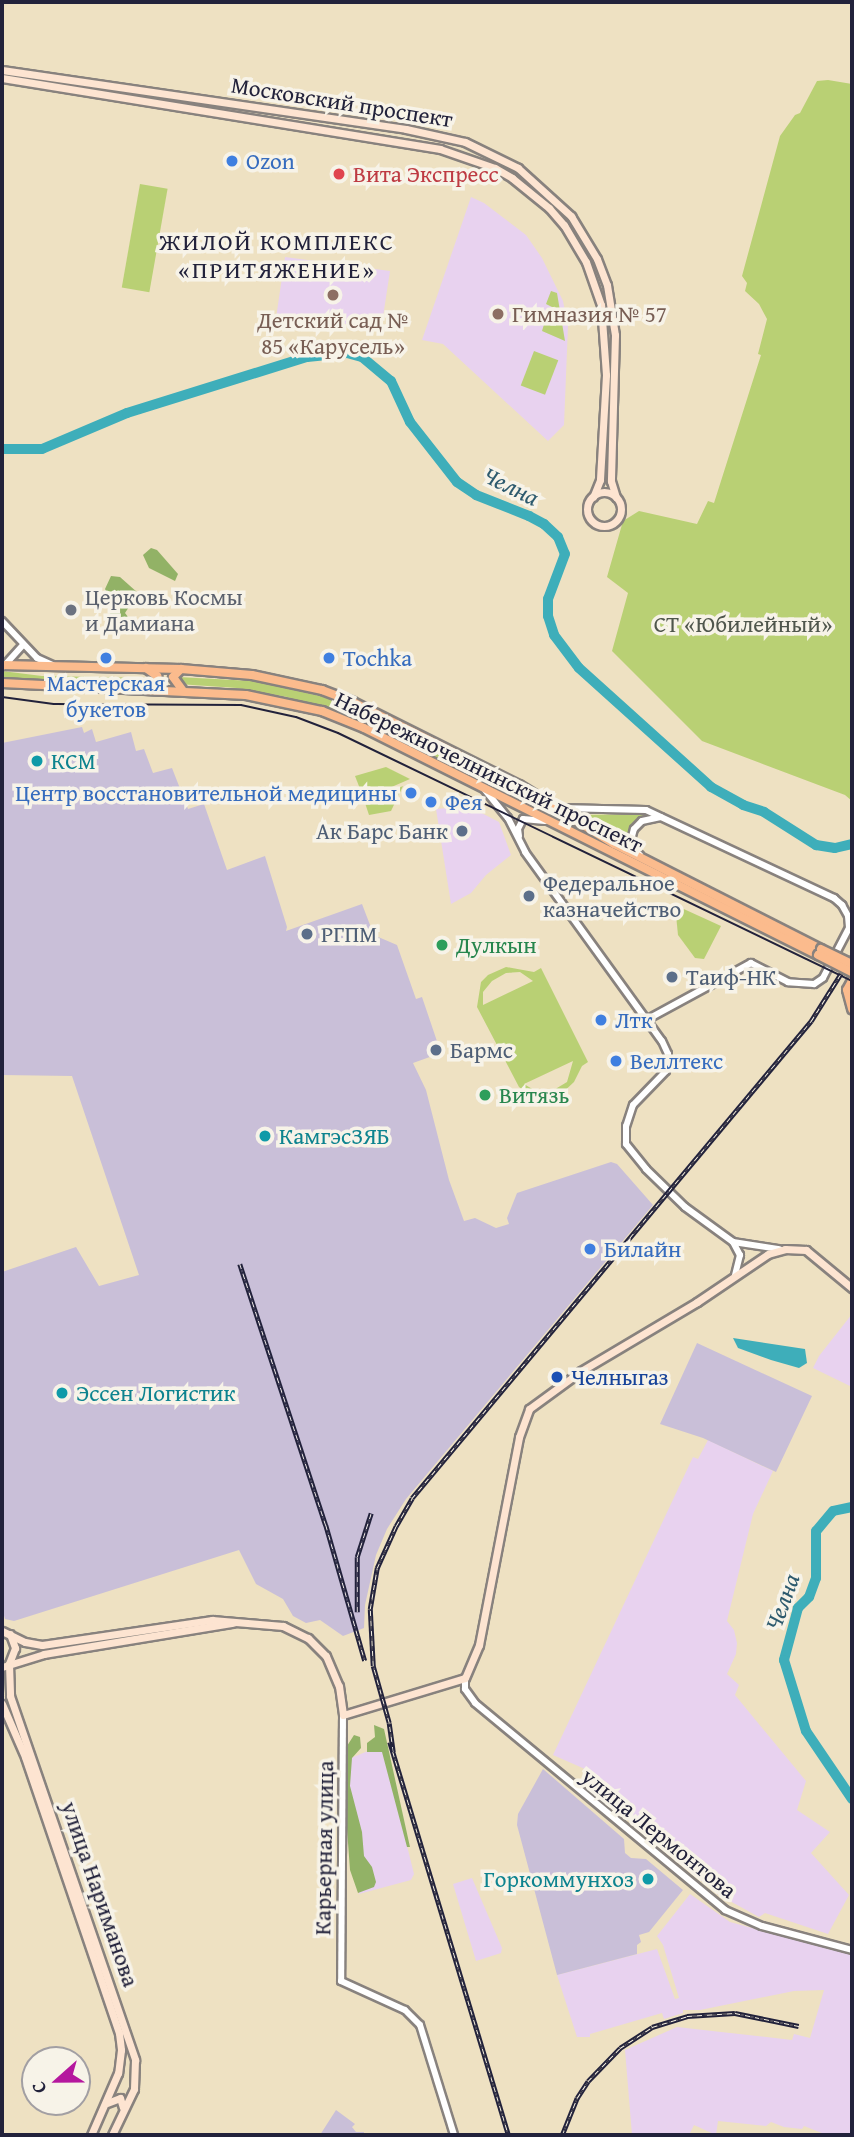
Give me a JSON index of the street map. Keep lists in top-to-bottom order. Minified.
{"streets":{"main road":["Московский проспект","Набережночелнинский проспект","улица Нариманова"],"street":["улица Лермонтова","Карьерная улица"]},"districts":["ЖИЛОЙ КОМПЛЕКС «ПРИТЯЖЕНИЕ»"],"water":["Челна"],"parks":["СТ «Юбилейный»"],"places":["Ozon","Вита Экспресс","Детский сад № 85 «Карусель»","Гимназия № 57","Церковь Космы и Дамиана","Мастерская букетов","Tochka","КСМ","Центр восстановительной медицины","Фея","Ак Барс Банк","Федеральное казначейство","РГПМ","Дулкын","Таиф-НК","Лтк","Бармс","Веллтекс","Витязь","КамгэсЗЯБ","Билайн","Челныгаз","Эссен Логистик","Горкоммунхоз"],"north":"left"}
